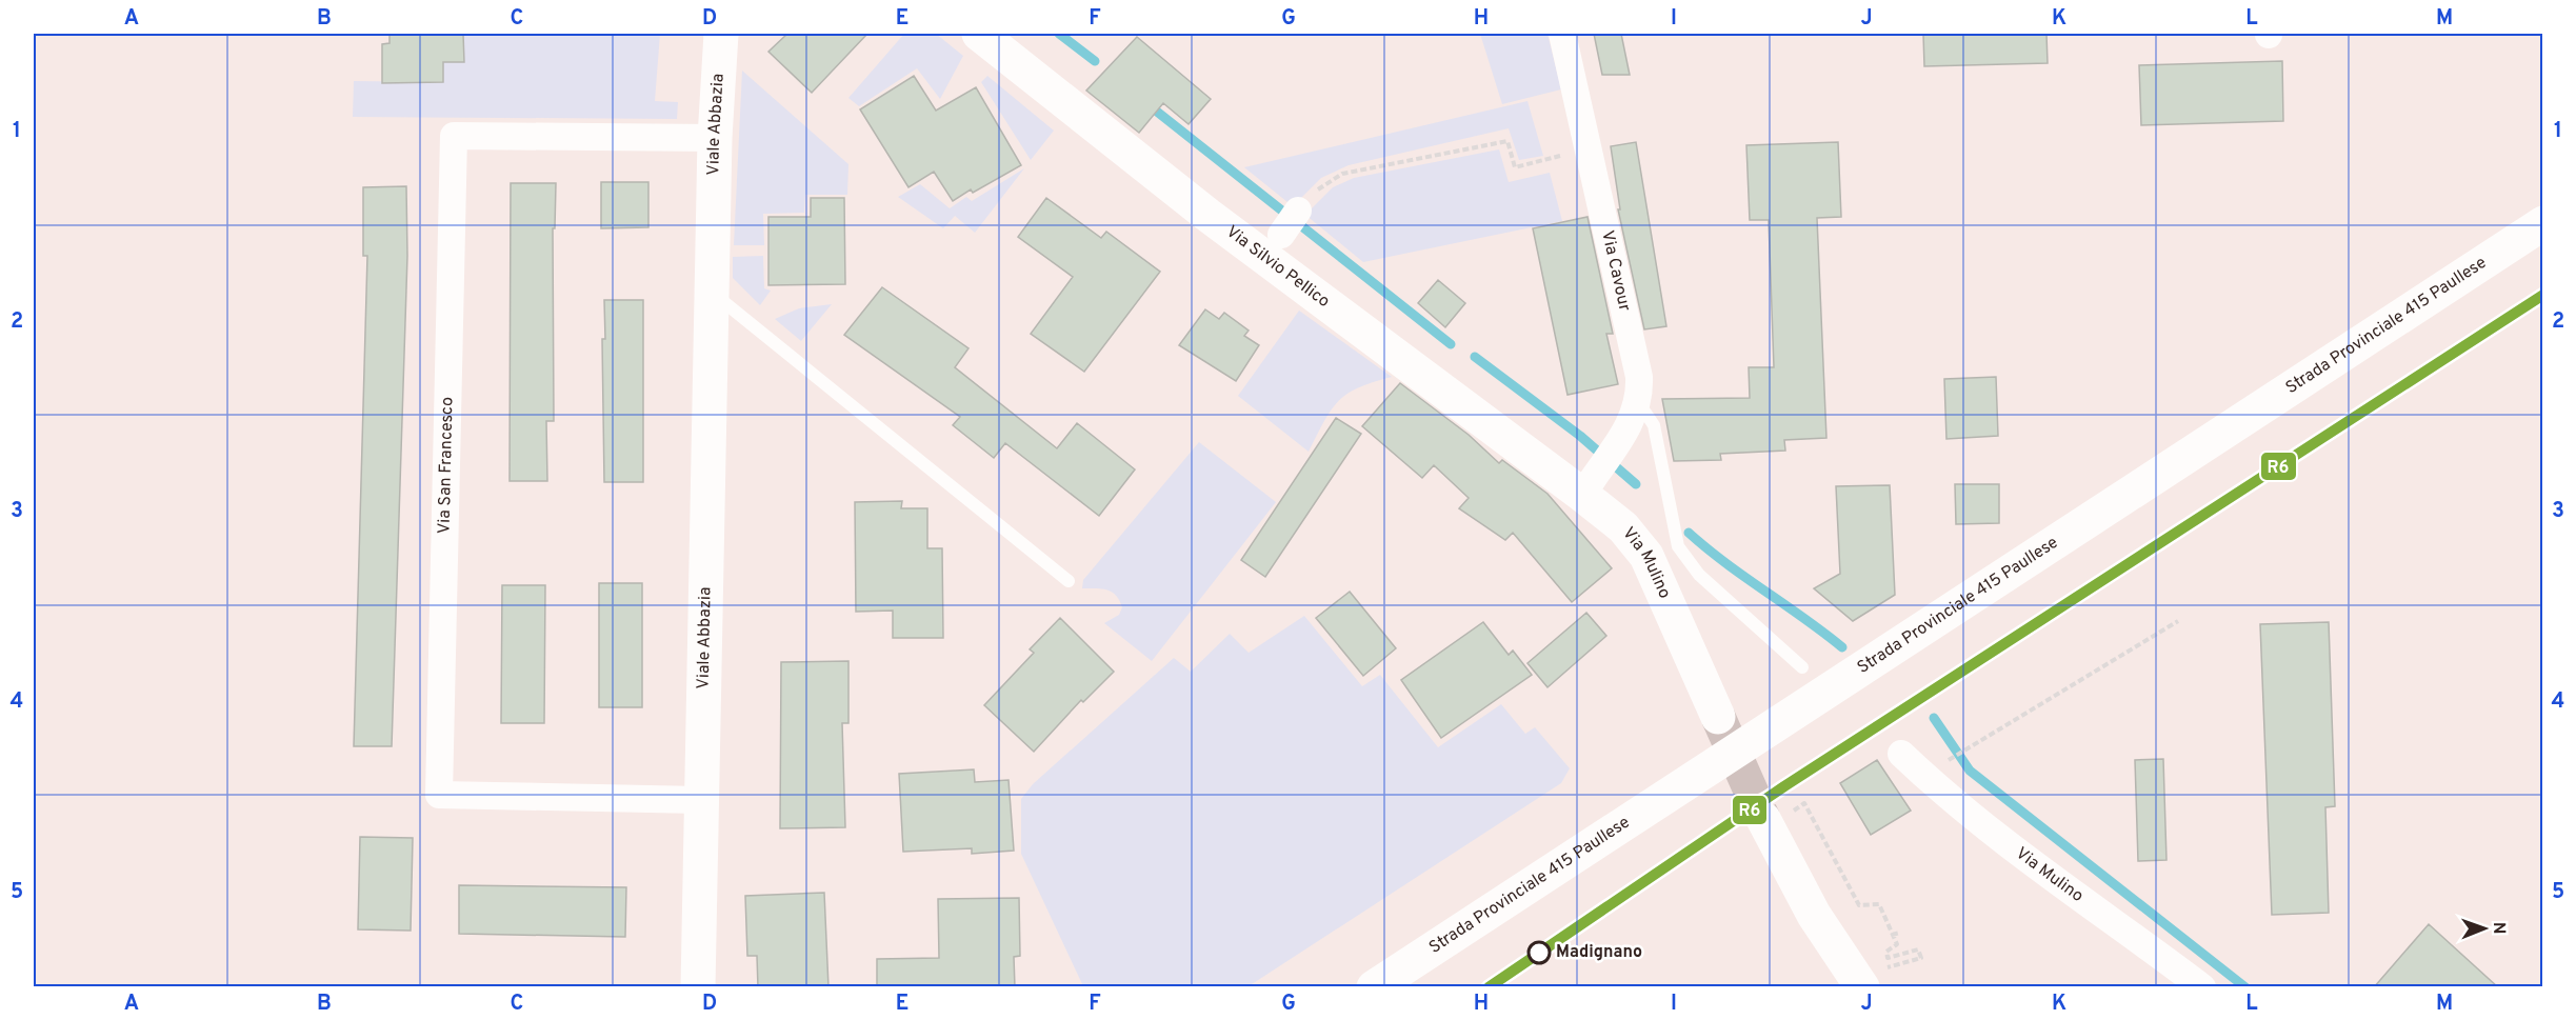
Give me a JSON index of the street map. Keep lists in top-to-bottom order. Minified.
{"streets":{"street":["Viale Abbazia","Via Silvio Pellico","Via Cavour","Strada Provinciale 415 Paullese","Via San Francesco","Via Mulino"]},"crossings":[["Viale Abbazia","Via San Francesco"],["Via Silvio Pellico","Via Cavour"],["Via Silvio Pellico","Via Mulino"],["Via Cavour","Via Mulino"]],"places":["Madignano"],"lines":["transit line R6"],"north":"right","grid":{"columns":["A","B","C","D","E","F","G","H","I","J","K","L","M"],"rows":["1","2","3","4","5"]}}
